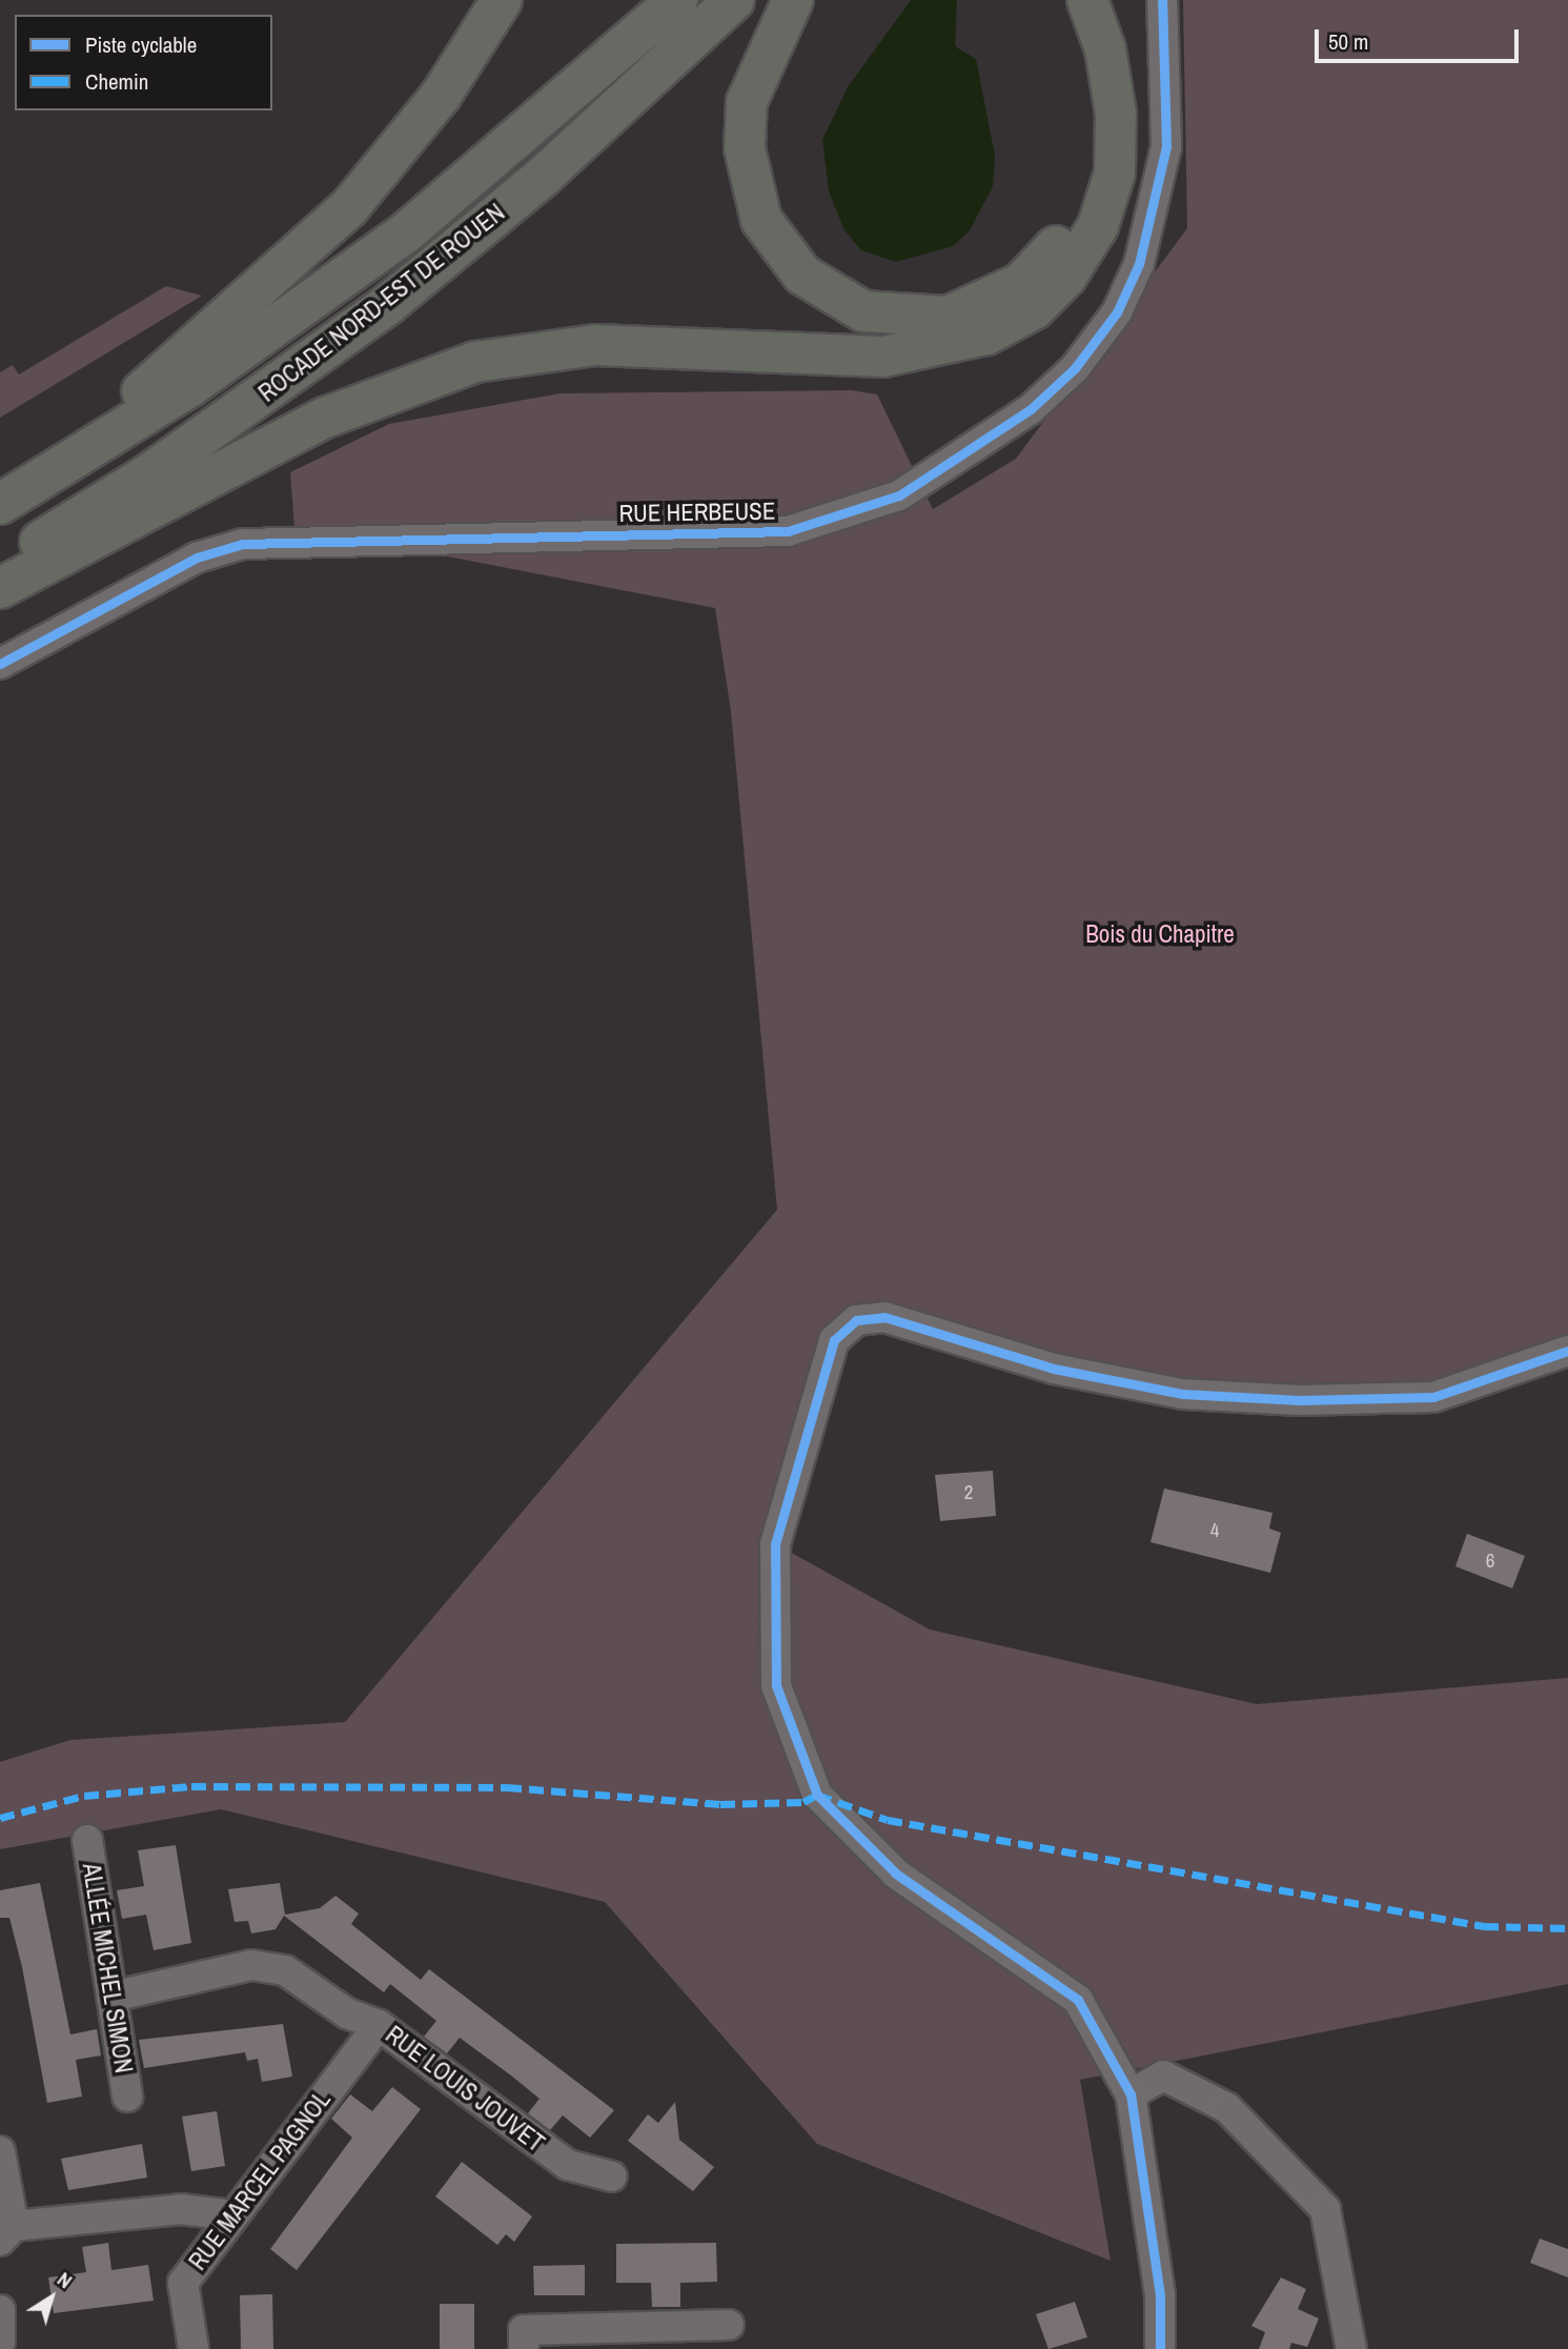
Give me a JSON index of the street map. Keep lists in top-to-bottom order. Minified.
{"streets":{"highway":["ROCADE NORD-EST DE ROUEN"],"street":["RUE HERBEUSE","ALLÉE MICHEL SIMON","RUE LOUIS JOUVET","RUE MARCEL PAGNOL"]},"crossings":[["ALLÉE MICHEL SIMON","RUE LOUIS JOUVET"],["RUE LOUIS JOUVET","RUE MARCEL PAGNOL"]],"parks":["Bois du Chapitre"],"house_numbers":["2","4","6"],"legend":["Piste cyclable","Chemin"],"scale_bar":"50 m","north":"top right"}
